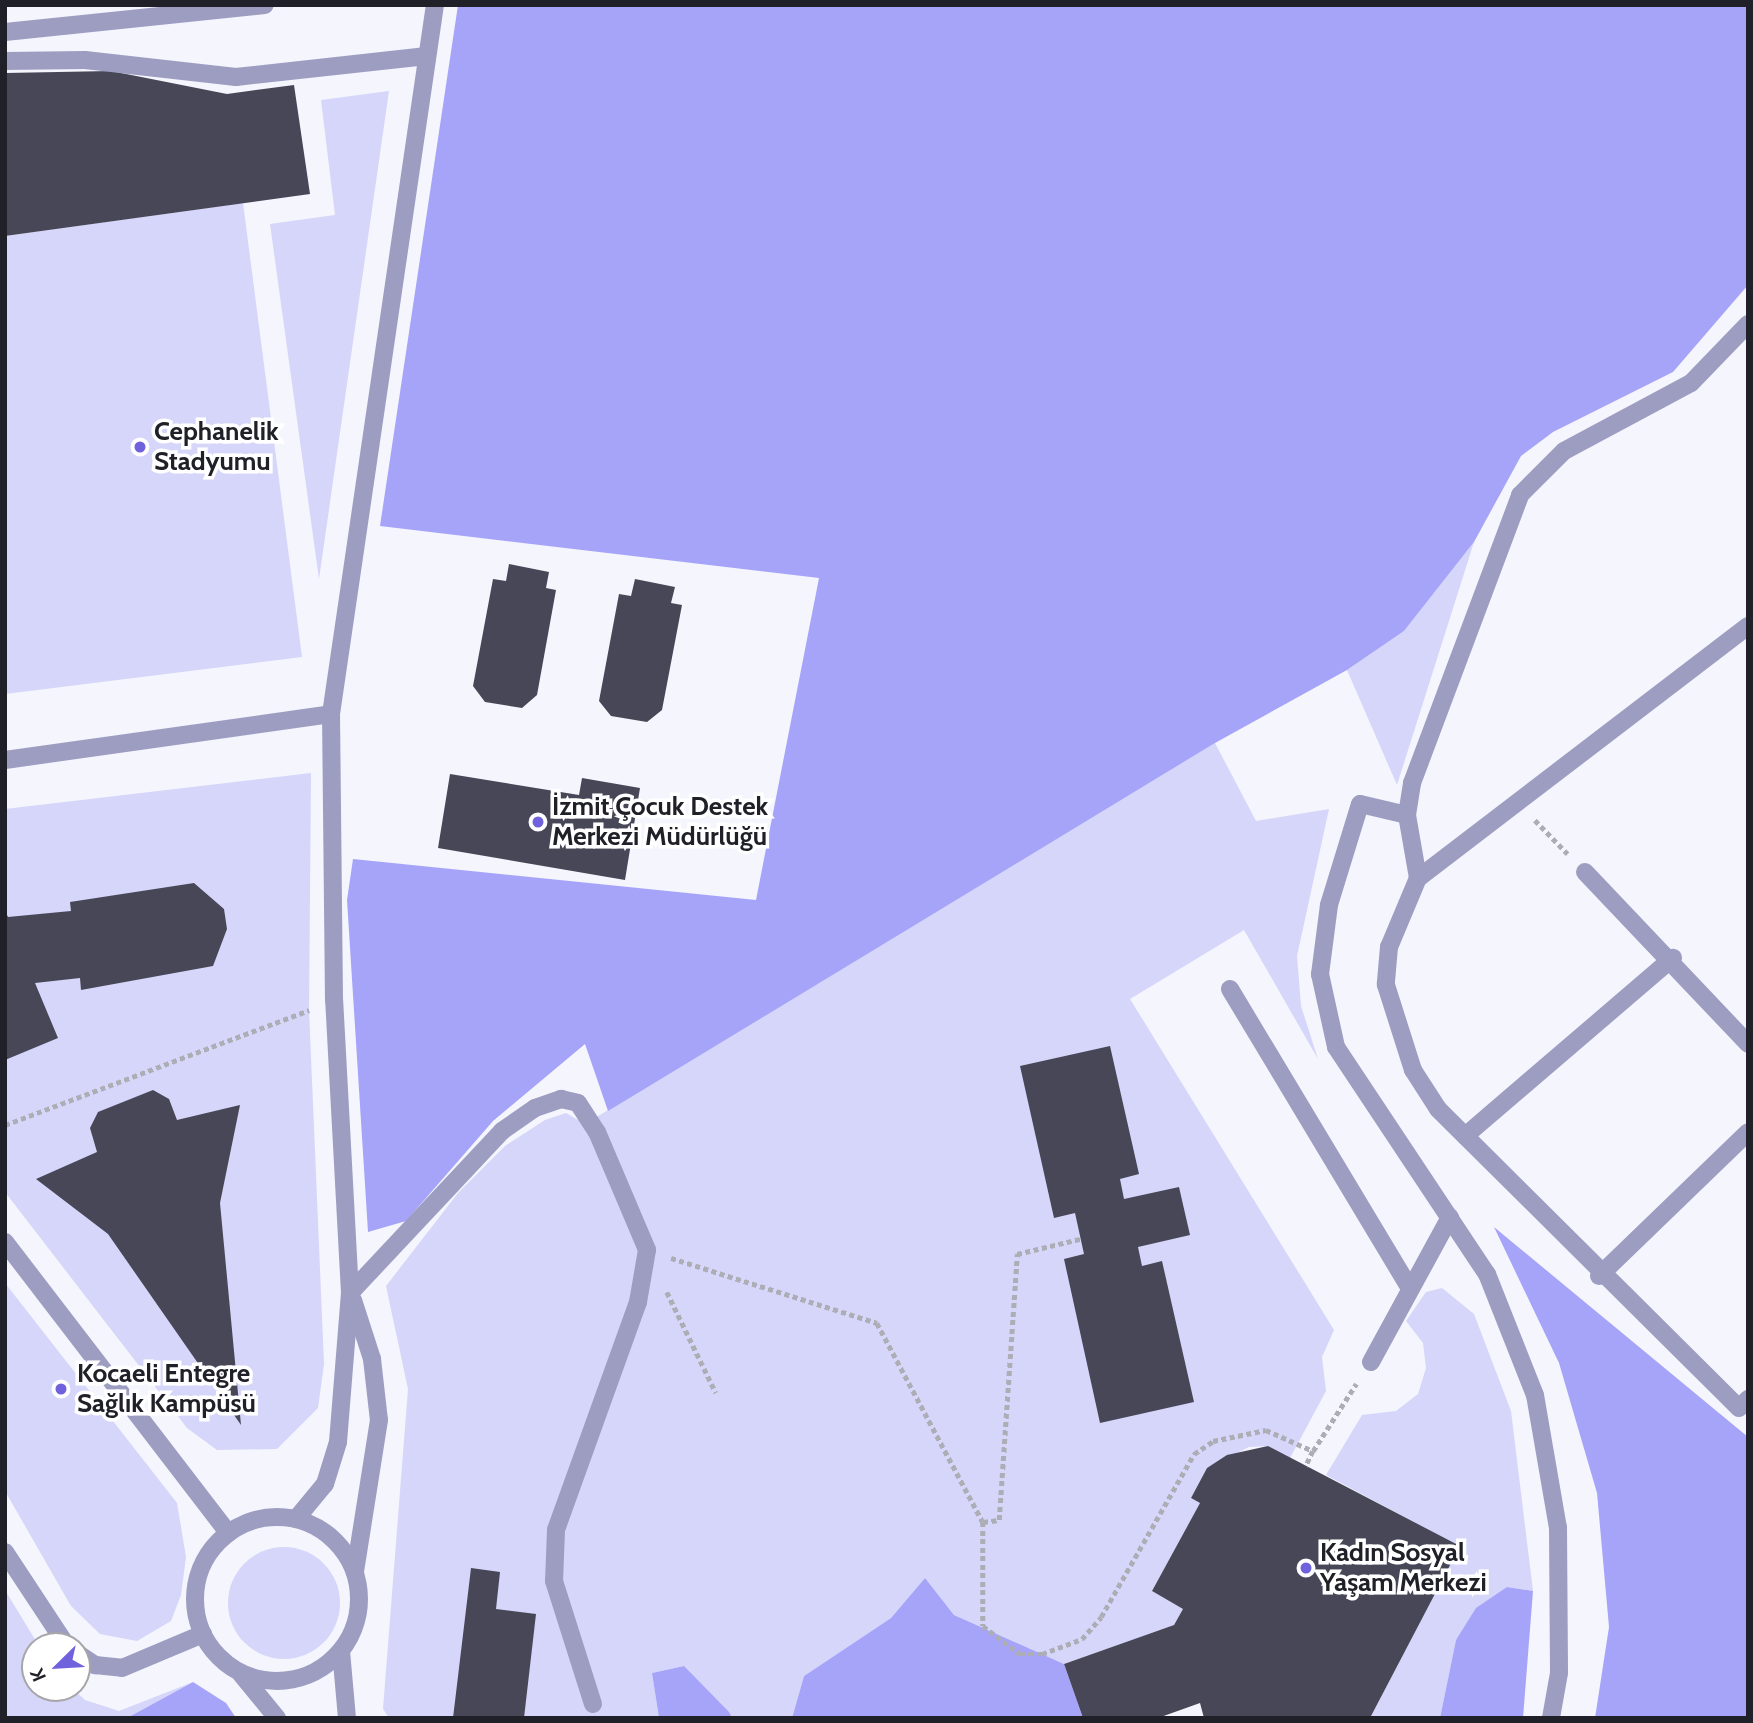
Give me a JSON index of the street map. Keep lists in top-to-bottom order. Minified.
{"places":["Cephanelik Stadyumu","İzmit Çocuk Destek Merkezi Müdürlüğü","Kocaeli Entegre Sağlık Kampüsü","Kadın Sosyal Yaşam Merkezi"],"north":"bottom left"}
